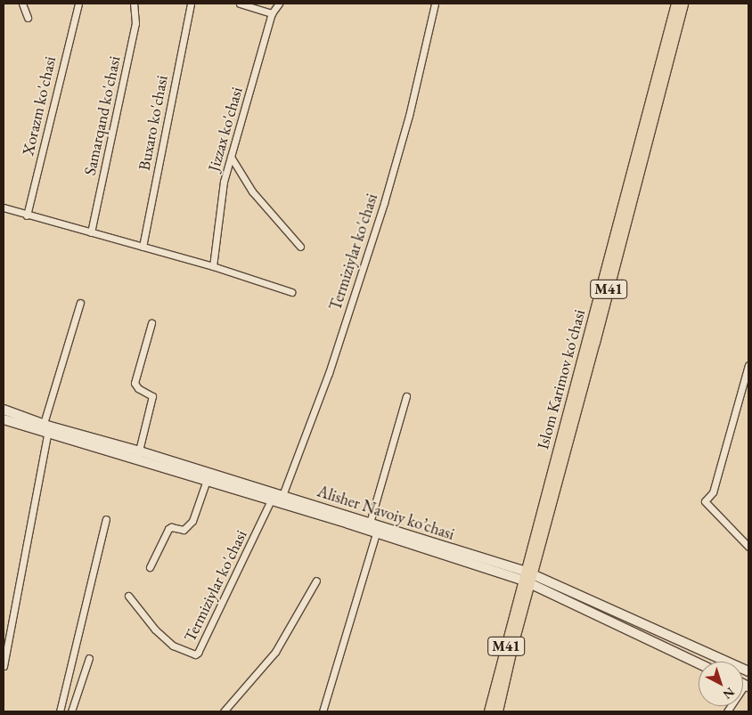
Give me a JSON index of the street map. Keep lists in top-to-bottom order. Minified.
{"streets":{"main road":["M41","Islom Karimov ko'chasi","Alisher Navoiy ko’chasi"],"street":["Xorazm ko'chasi","Samarqand ko'chasi","Buxaro ko'chasi","Jizzax ko'chasi","Termiziylar ko'chasi"]},"crossings":[["Termiziylar ko'chasi","Alisher Navoiy ko’chasi"],["Islom Karimov ko'chasi","Alisher Navoiy ko’chasi"]],"north":"bottom right"}
